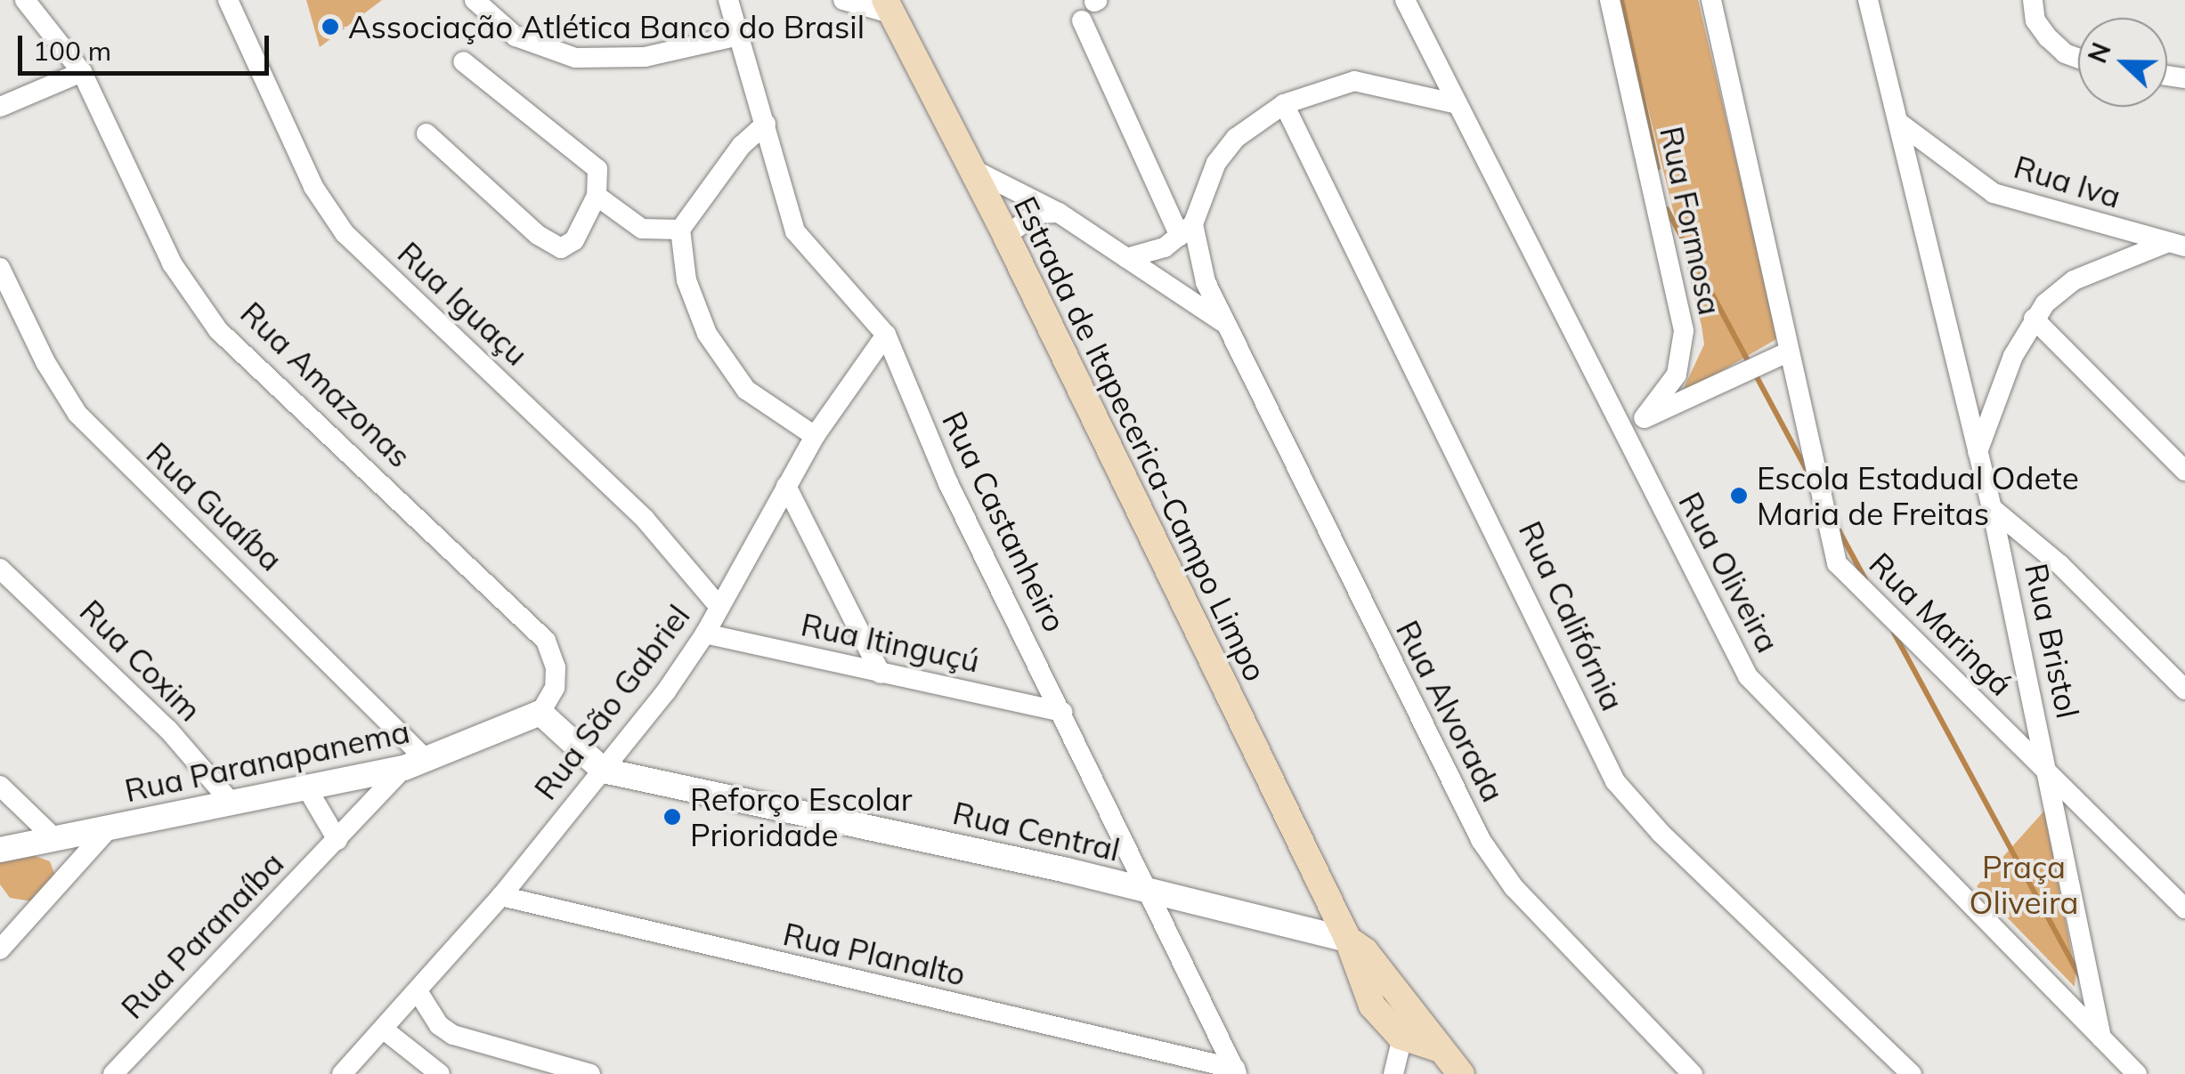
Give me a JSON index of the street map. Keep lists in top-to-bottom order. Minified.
{"streets":{"main road":["Estrada de Itapecerica-Campo Limpo"],"street":["Rua Iva","Rua Formosa","Rua Iguaçu","Rua Amazonas","Rua Guaíba","Rua Castanheiro","Rua Oliveira","Rua Califórnia","Rua Maringá","Rua Bristol","Rua Itinguçú","Rua Coxim","Rua São Gabriel","Rua Alvorada","Rua Paranapanema","Rua Central","Rua Paranaíba","Rua Planalto"]},"crossings":[["Rua Iva","Rua Bristol"],["Rua Iguaçu","Rua São Gabriel"],["Rua Amazonas","Rua Paranapanema"],["Estrada de Itapecerica-Campo Limpo","Rua Alvorada"],["Estrada de Itapecerica-Campo Limpo","Rua Central"],["Rua Guaíba","Rua Paranapanema"],["Rua Guaíba","Rua Paranaíba"],["Rua Castanheiro","Rua Itinguçú"],["Rua Castanheiro","Rua São Gabriel"],["Rua Castanheiro","Rua Central"],["Rua Castanheiro","Rua Planalto"],["Rua Oliveira","Rua Bristol"],["Rua Maringá","Rua Bristol"],["Rua Itinguçú","Rua São Gabriel"],["Rua Coxim","Rua Paranapanema"],["Rua São Gabriel","Rua Central"],["Rua São Gabriel","Rua Planalto"],["Rua Paranapanema","Rua Paranaíba"]],"parks":["Praça Oliveira"],"places":["Associação Atlética Banco do Brasil","Escola Estadual Odete Maria de Freitas","Reforço Escolar Prioridade"],"scale_bar":"100 m","north":"left"}
